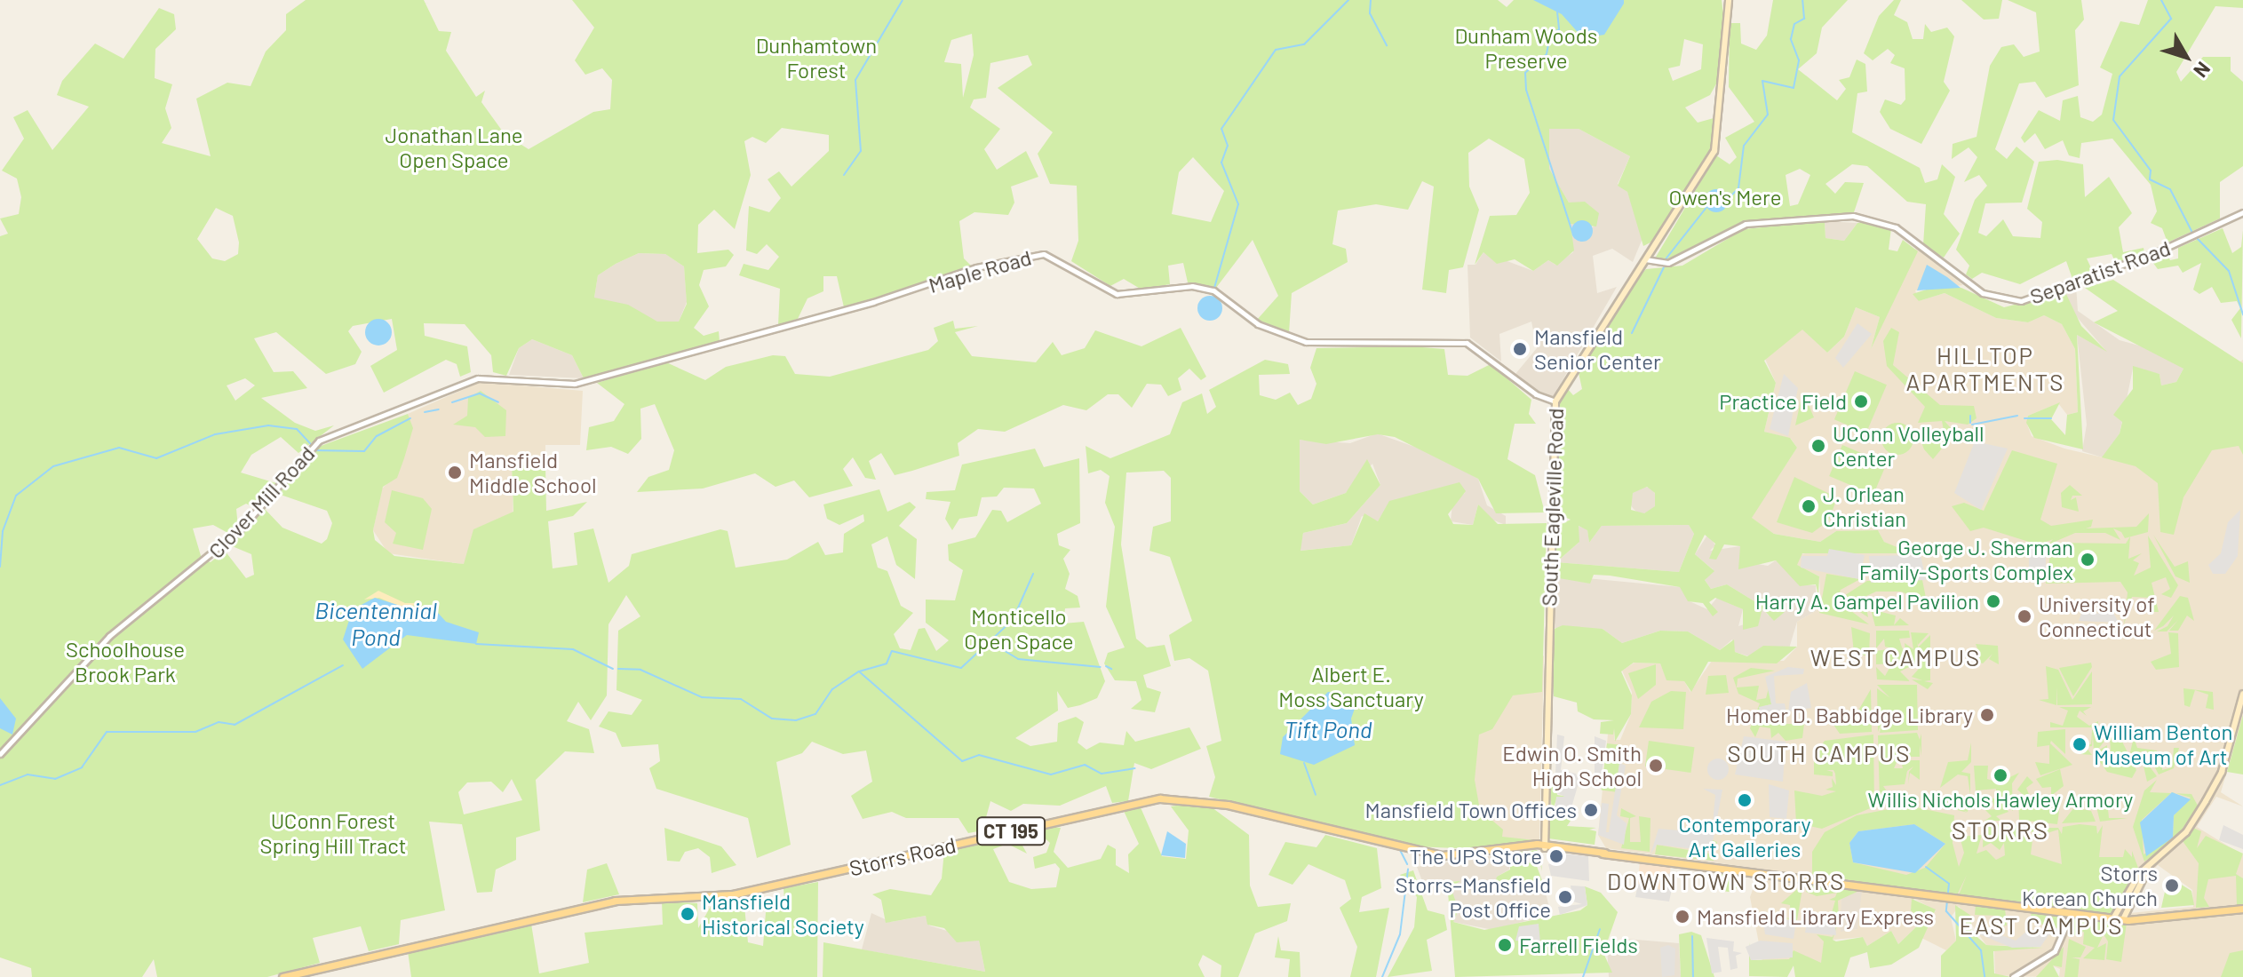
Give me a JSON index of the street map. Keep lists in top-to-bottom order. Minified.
{"streets":{"main road":["South Eagleville Road","CT 195","Storrs Road"],"street":["Maple Road","Separatist Road","Clover Mill Road"]},"crossings":[["Maple Road","Clover Mill Road"],["Maple Road","South Eagleville Road"],["Separatist Road","South Eagleville Road"],["South Eagleville Road","Storrs Road"]],"districts":["HILLTOP APARTMENTS","WEST CAMPUS","SOUTH CAMPUS","STORRS","DOWNTOWN STORRS","EAST CAMPUS"],"water":["Bicentennial Pond","Tift Pond"],"parks":["Dunham Woods Preserve","Dunhamtown Forest","Jonathan Lane Open Space","Owen's Mere","Monticello Open Space","Schoolhouse Brook Park","Albert E. Moss Sanctuary","UConn Forest Spring Hill Tract"],"places":["Mansfield Senior Center","Practice Field","UConn Volleyball Center","Mansfield Middle School","J. Orlean Christian","George J. Sherman Family-Sports Complex","Harry A. Gampel Pavilion","University of Connecticut","Homer D. Babbidge Library","William Benton Museum of Art","Edwin O. Smith High School","Willis Nichols Hawley Armory","Contemporary Art Galleries","Mansfield Town Offices","The UPS Store","Storrs Korean Church","Storrs–Mansfield Post Office","Mansfield Historical Society","Mansfield Library Express","Farrell Fields"],"north":"bottom right"}
